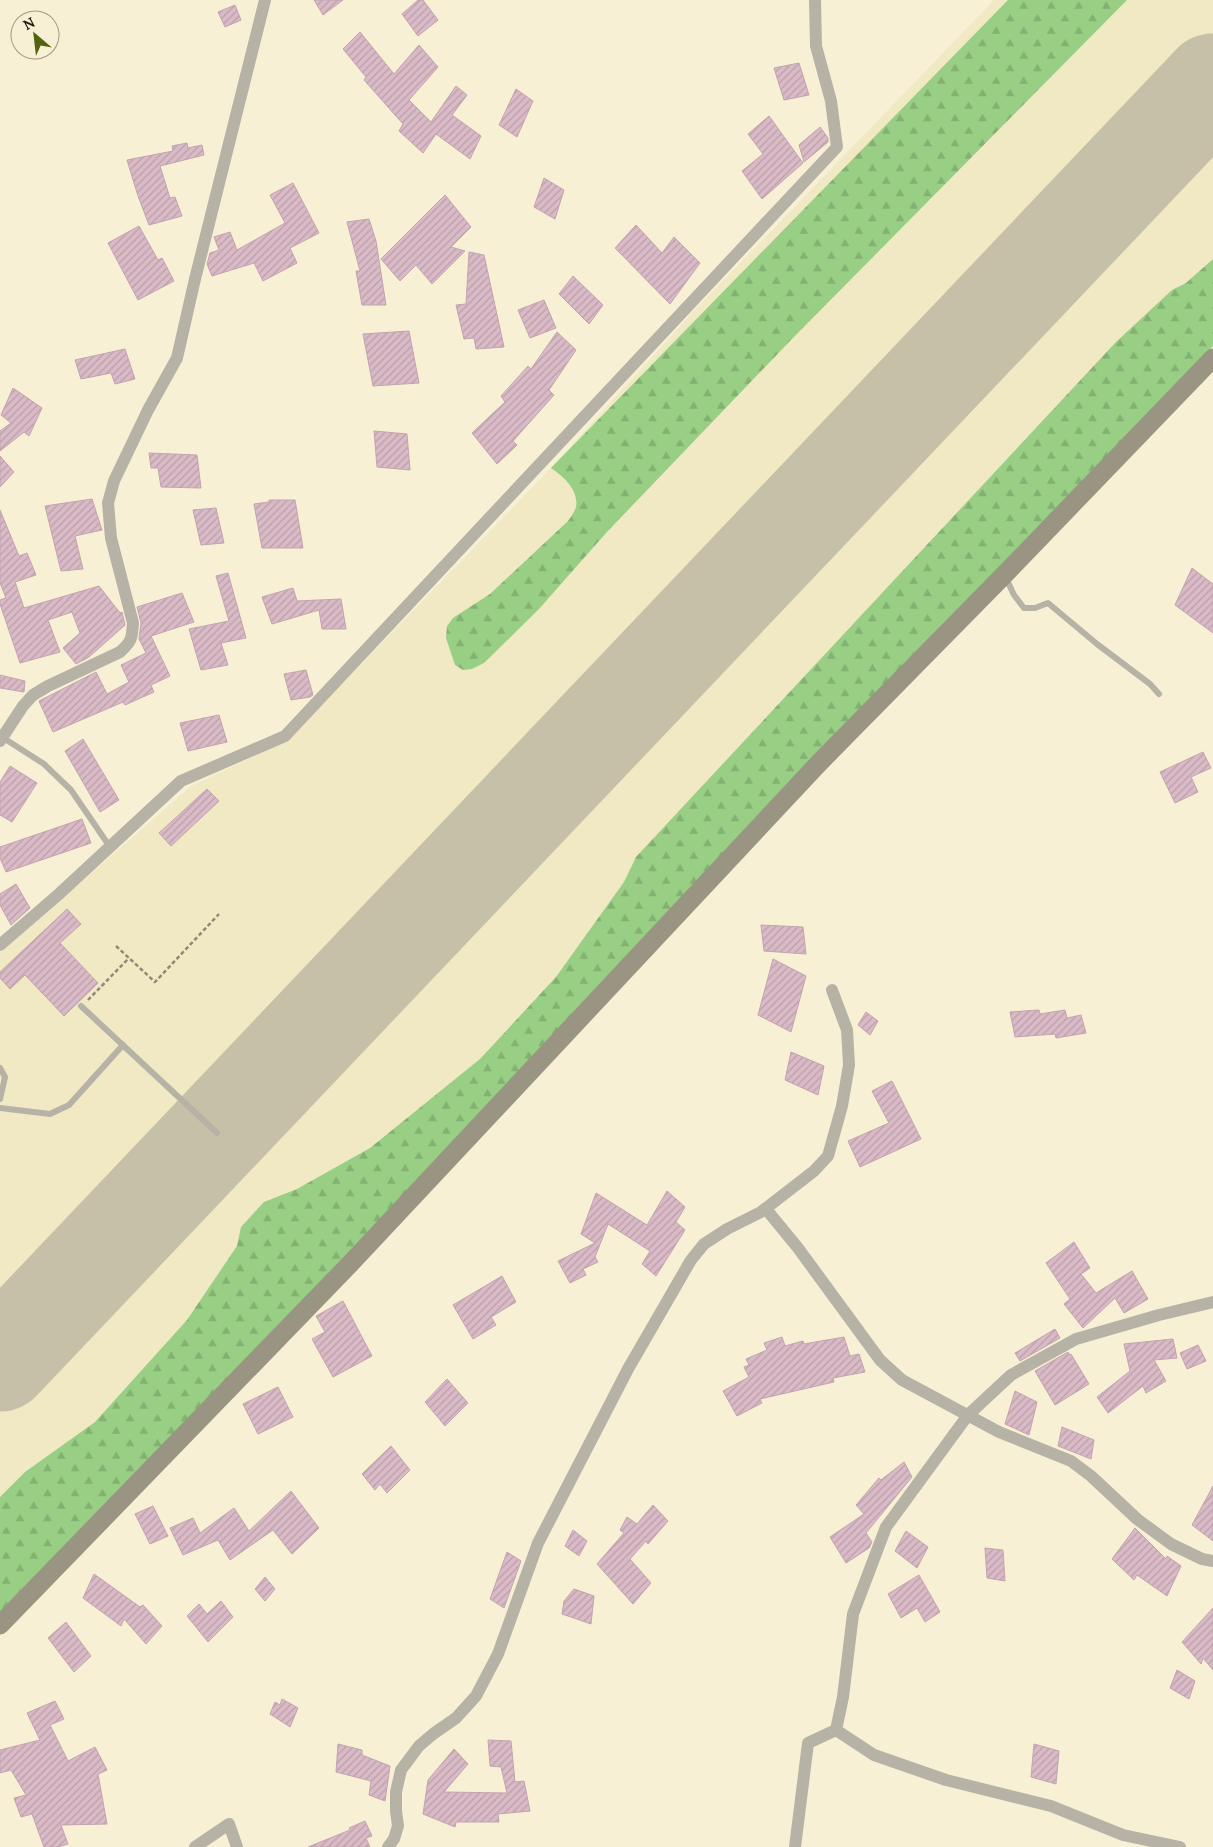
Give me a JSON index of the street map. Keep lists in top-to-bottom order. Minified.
{"north":"top left"}
